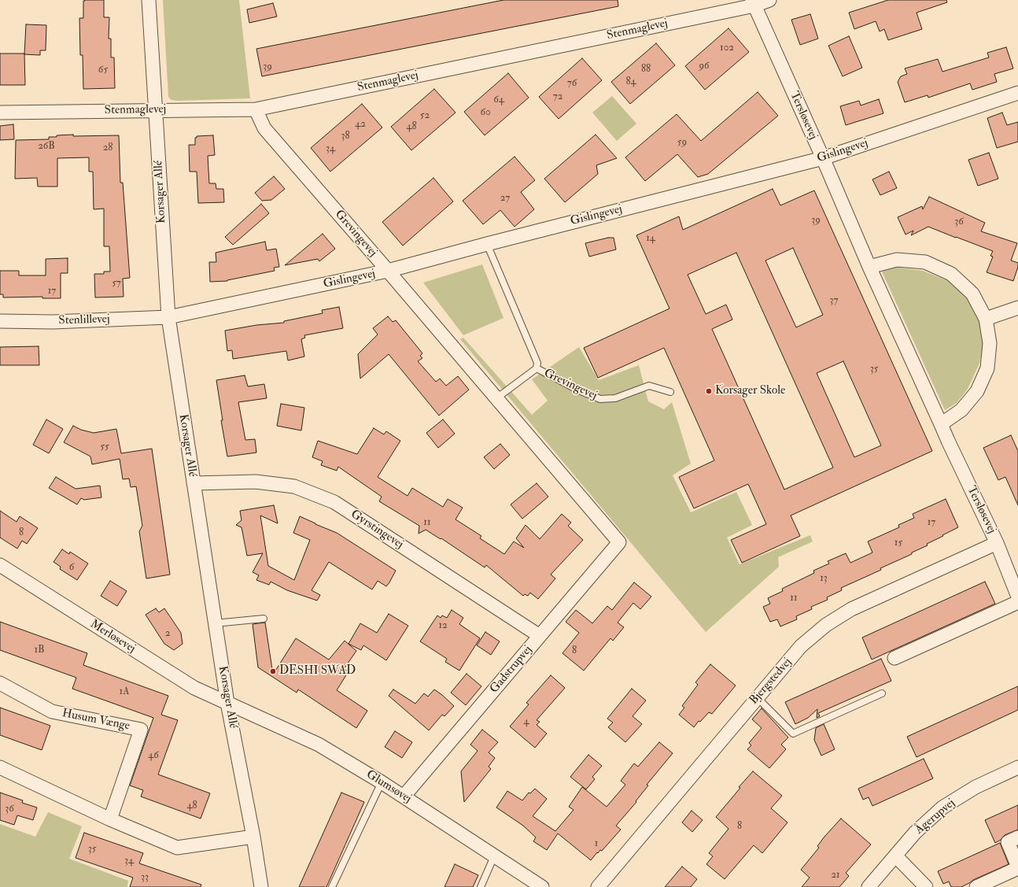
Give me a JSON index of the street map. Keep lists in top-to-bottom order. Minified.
{"streets":{"street":["Stenmaglevej","Tersløsevej","Gislingevej","Korsager Allé","Grevingevej","Stenlillevej","Gyrstingevej","Merløsevej","Gadstrupvej","Bjergstedvej","Husum Vænge","Glumsøvej","Ågerupvej"]},"crossings":[["Stenmaglevej","Tersløsevej"],["Stenmaglevej","Korsager Allé"],["Stenmaglevej","Grevingevej"],["Tersløsevej","Gislingevej"],["Tersløsevej","Bjergstedvej"],["Gislingevej","Korsager Allé"],["Gislingevej","Grevingevej"],["Gislingevej","Stenlillevej"],["Korsager Allé","Stenlillevej"],["Korsager Allé","Gyrstingevej"],["Korsager Allé","Merløsevej"],["Korsager Allé","Glumsøvej"],["Grevingevej","Gadstrupvej"],["Gyrstingevej","Gadstrupvej"],["Merløsevej","Glumsøvej"],["Gadstrupvej","Glumsøvej"]],"places":["Korsager Skole","DESHI SWAD"],"house_numbers":["102","96","39","88","65","84","76","72","64","60","52","42","48","38","59","26B","28","34","27","39","36","14","57","17","37","35","55","11","17","8","15","6","13","11","12","2","1B","8","1A","4","46","48","36","8","1","35","34","21","33"]}
